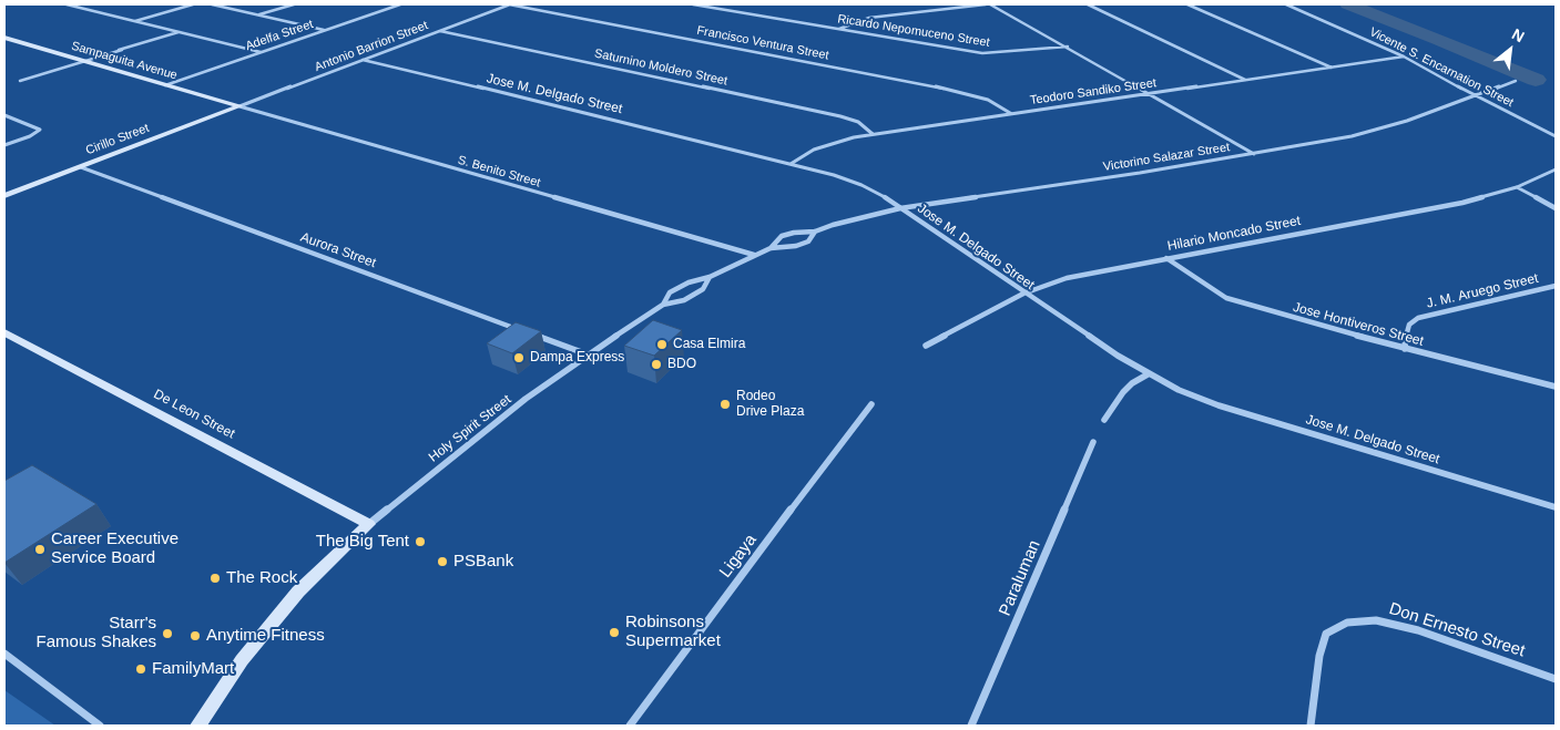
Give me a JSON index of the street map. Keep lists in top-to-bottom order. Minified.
{"streets":{"main road":["Sampaguita Avenue","Cirillo Street","De Leon Street"],"street":["Ricardo Nepomuceno Street","Adelfa Street","Francisco Ventura Street","Antonio Barrion Street","Saturnino Moldero Street","Vicente S. Encarnation Street","Teodoro Sandiko Street","Jose M. Delgado Street","Victorino Salazar Street","S. Benito Street","Hilario Moncado Street","Aurora Street","J. M. Aruego Street","Jose Hontiveros Street","Holy Spirit Street","Ligaya","Paraluman","Don Ernesto Street"]},"crossings":[["Adelfa Street","Sampaguita Avenue"],["Francisco Ventura Street","Antonio Barrion Street"],["Francisco Ventura Street","Teodoro Sandiko Street"],["Antonio Barrion Street","Sampaguita Avenue"],["Antonio Barrion Street","Saturnino Moldero Street"],["Antonio Barrion Street","Jose M. Delgado Street"],["Antonio Barrion Street","Cirillo Street"],["Antonio Barrion Street","S. Benito Street"],["Sampaguita Avenue","Cirillo Street"],["Sampaguita Avenue","S. Benito Street"],["Saturnino Moldero Street","Teodoro Sandiko Street"],["Vicente S. Encarnation Street","Teodoro Sandiko Street"],["Vicente S. Encarnation Street","Victorino Salazar Street"],["Teodoro Sandiko Street","Jose M. Delgado Street"],["Jose M. Delgado Street","Victorino Salazar Street"],["Jose M. Delgado Street","Hilario Moncado Street"],["Cirillo Street","S. Benito Street"],["Cirillo Street","Aurora Street"],["Victorino Salazar Street","S. Benito Street"],["Victorino Salazar Street","Holy Spirit Street"],["Hilario Moncado Street","Jose Hontiveros Street"],["J. M. Aruego Street","Jose Hontiveros Street"],["De Leon Street","Holy Spirit Street"]],"places":["Casa Elmira","Dampa Express","BDO","Rodeo Drive Plaza","The Big Tent","Career Executive Service Board","PSBank","The Rock","Robinsons Supermarket","Starr's Famous Shakes","Anytime Fitness","FamilyMart"],"north":"top right"}
